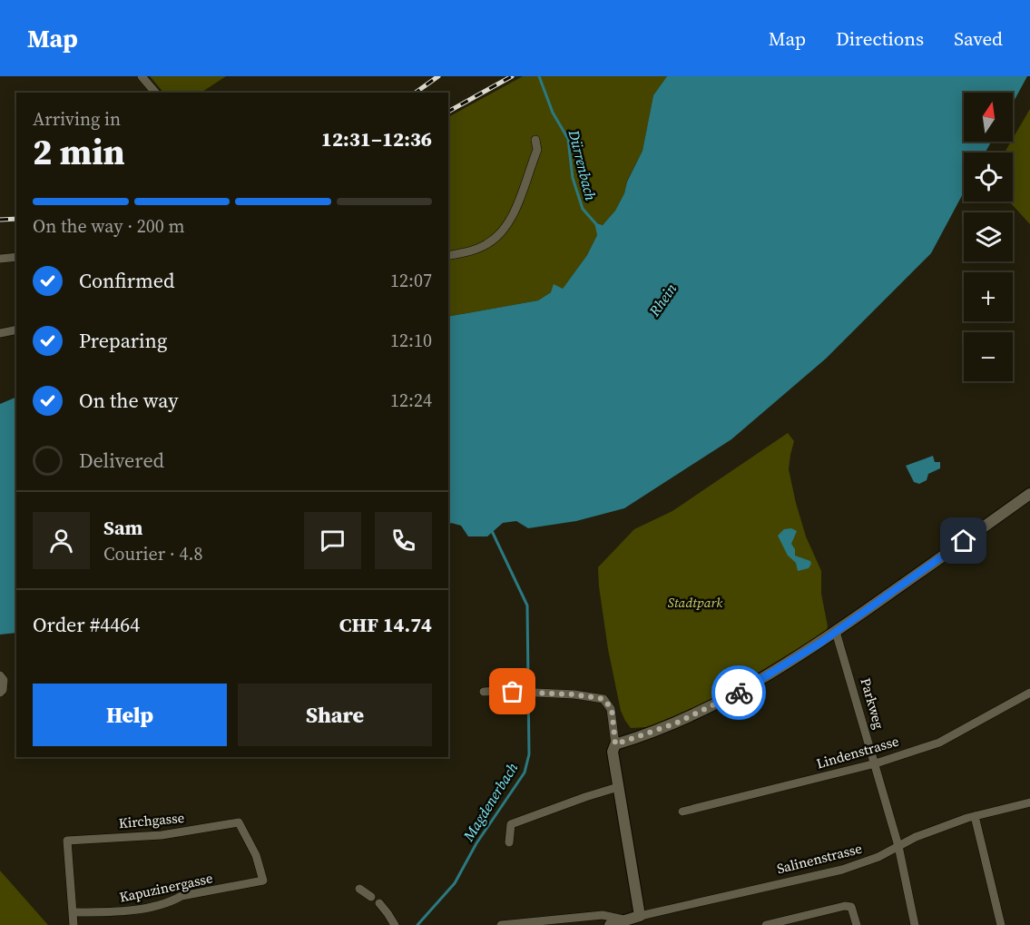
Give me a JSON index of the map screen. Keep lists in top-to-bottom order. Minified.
{"streets":{"street":["Parkweg","Lindenstrasse","Kirchgasse","Salinenstrasse","Kapuzinergasse"]},"crossings":[["Parkweg","Lindenstrasse"],["Parkweg","Salinenstrasse"],["Kirchgasse","Kapuzinergasse"]],"water":["Dürrenbach","Rhein","Magdenerbach"],"parks":["Stadtpark"],"north":"top","page":{"header":"Map","nav":["Map","Directions","Saved"],"map_buttons":["+","−"],"heading":["2 min","Arriving in","12:31–12:36"],"panel":["Sam","Courier · 4.8","Order #4464","CHF 14.74"],"bar":"On the way · 200 m","list":[["Confirmed","12:07"],["Preparing","12:10"],["On the way","12:24"],"Delivered"],"buttons":["Help","Share"]}}
